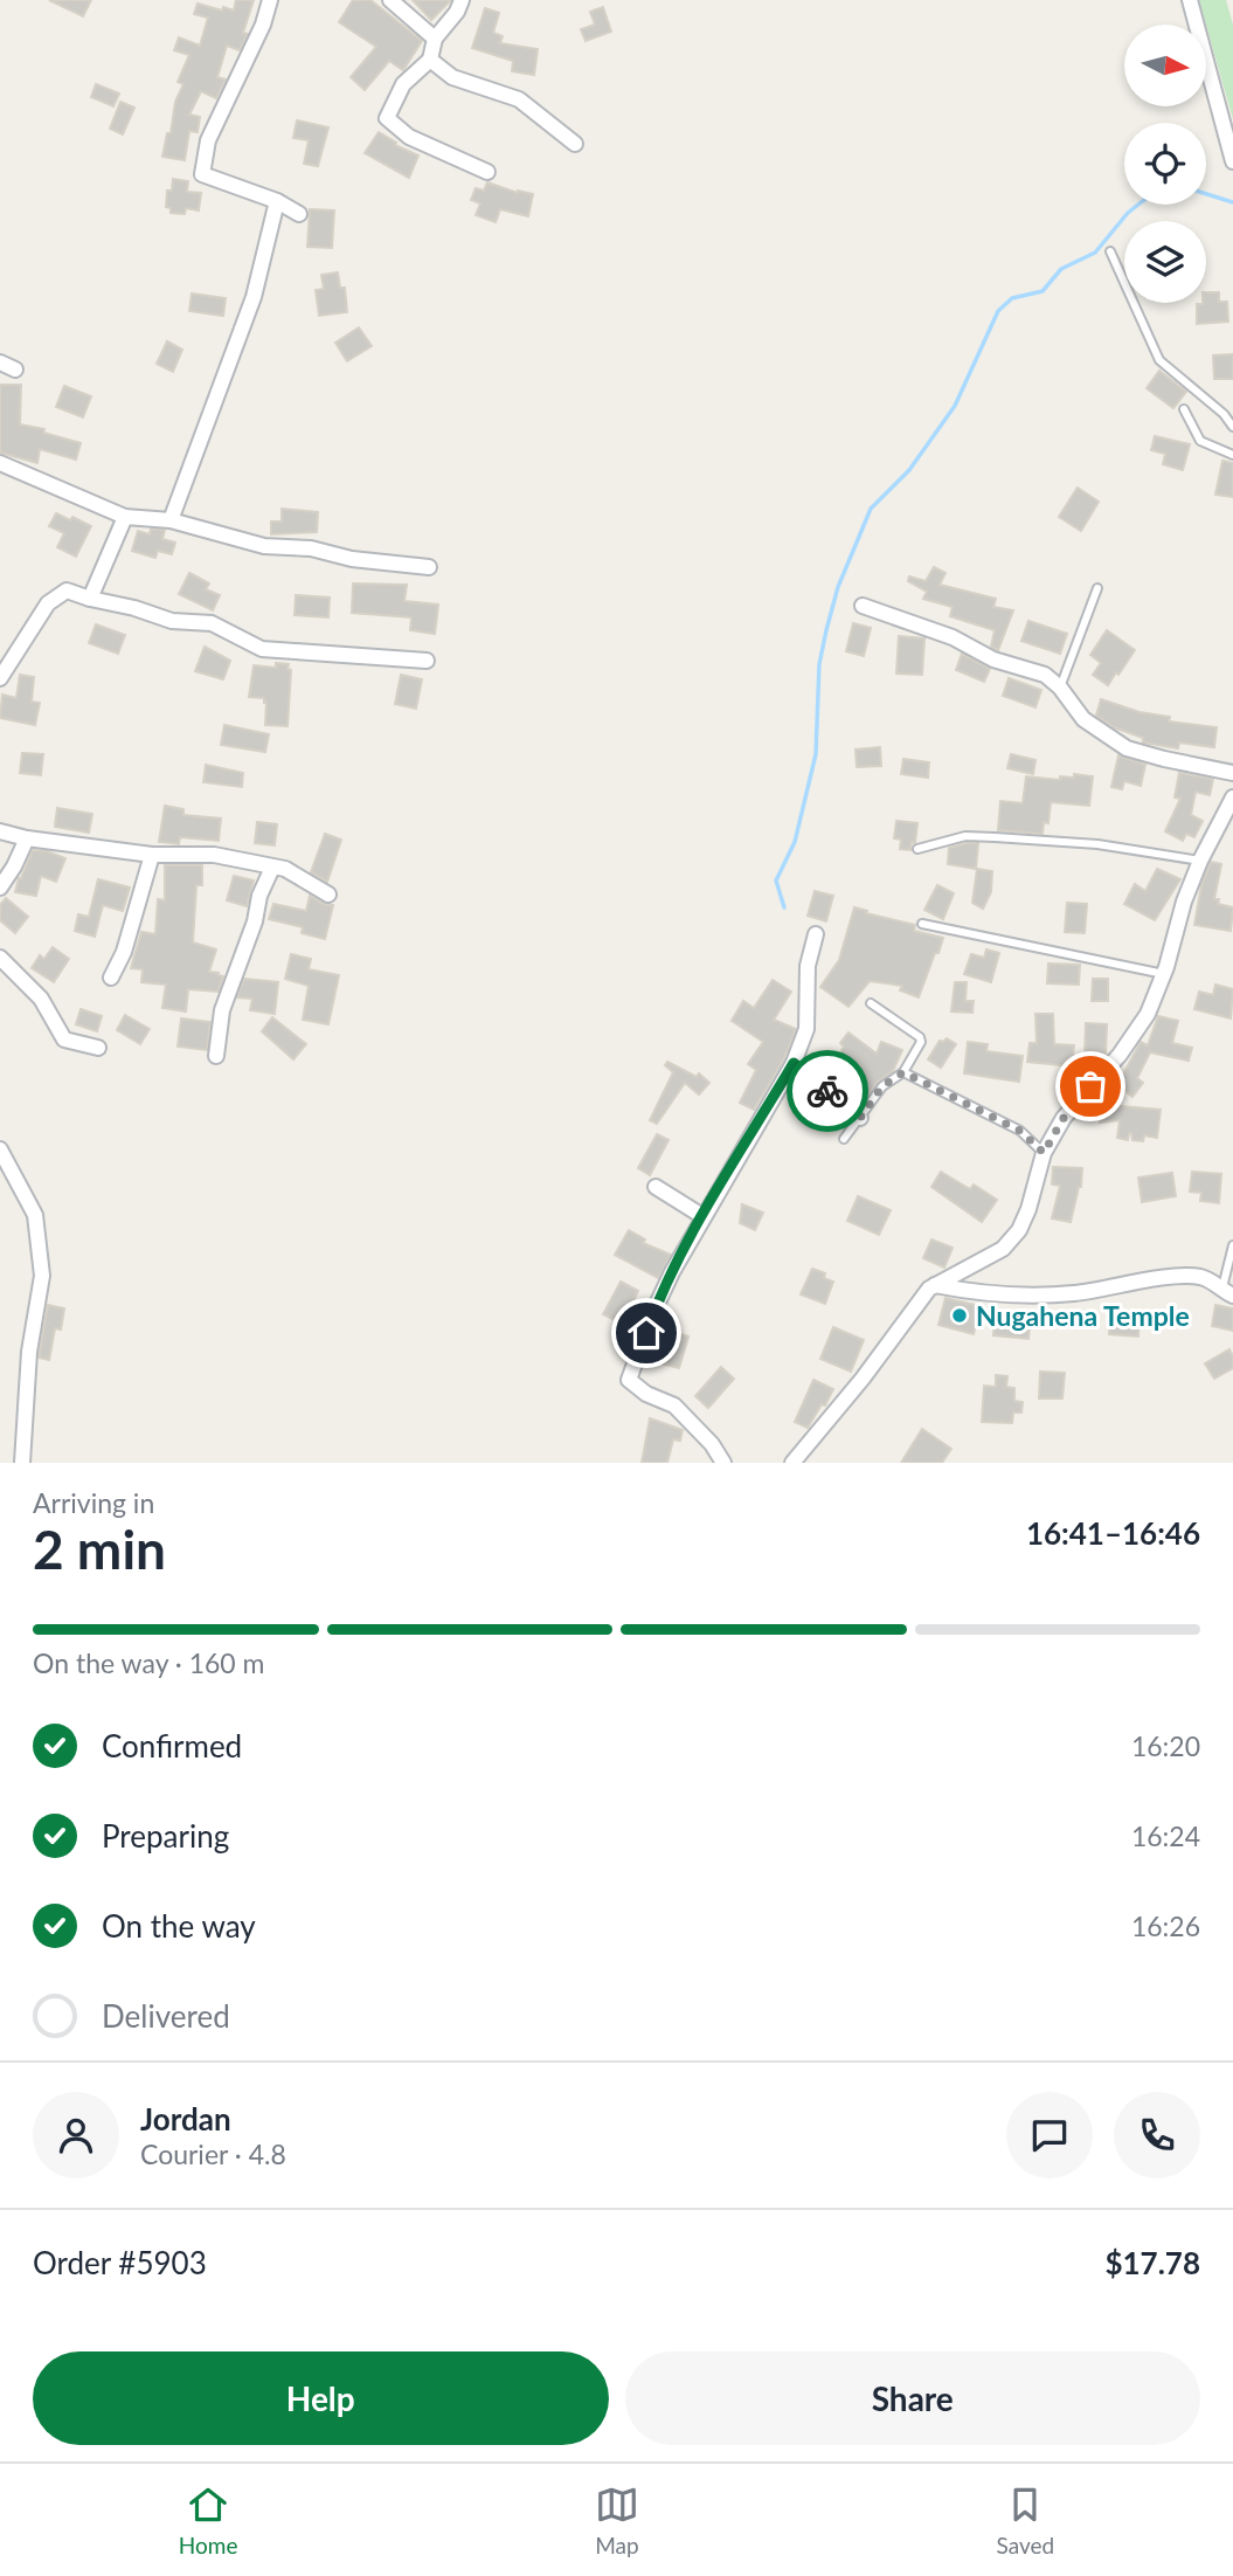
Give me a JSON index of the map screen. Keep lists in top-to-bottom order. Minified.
{"places":["Nugahena Temple"],"north":"right","page":{"heading":["2 min","Arriving in","16:41–16:46"],"panel":["Jordan","Courier · 4.8","Order #5903","$17.78"],"bar":"On the way · 160 m","list":[["Confirmed","16:20"],["Preparing","16:24"],["On the way","16:26"],"Delivered"],"buttons":["Help","Share"],"tabs":["Home","Map","Saved"]}}
